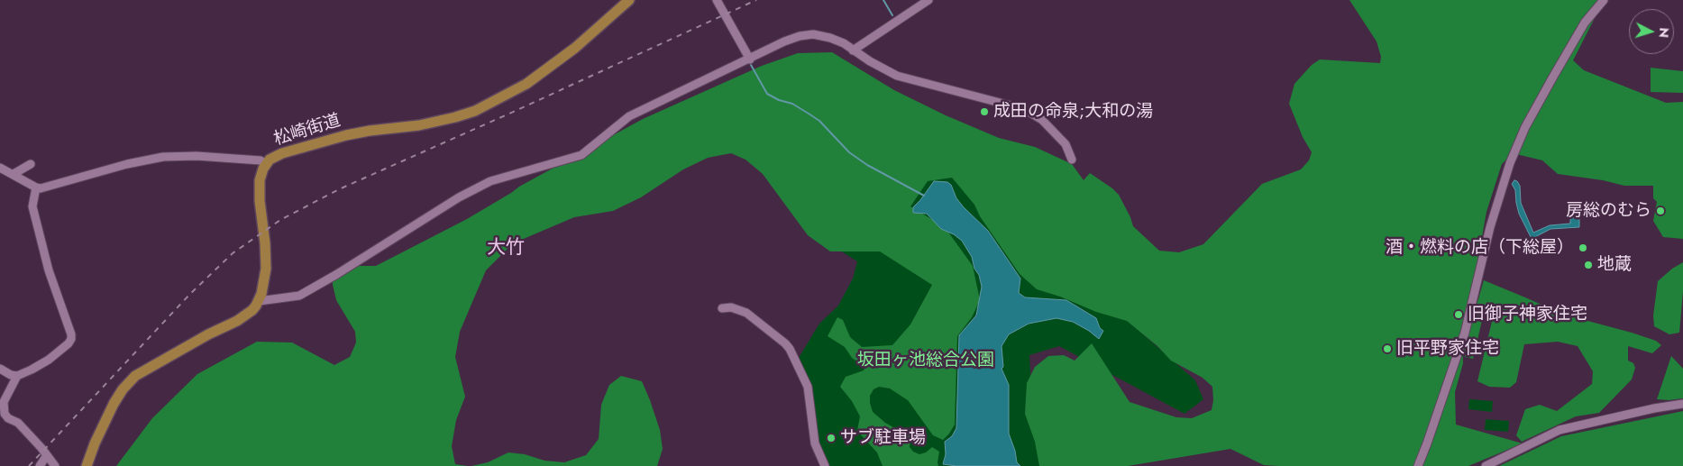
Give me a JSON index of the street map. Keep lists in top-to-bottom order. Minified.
{"streets":{"main road":["松崎街道"]},"districts":["大竹"],"parks":["坂田ヶ池総合公園"],"places":["成田の命泉;大和の湯","房総のむら","酒・燃料の店（下総屋）","地蔵","旧御子神家住宅","旧平野家住宅","サブ駐車場"],"north":"right"}
